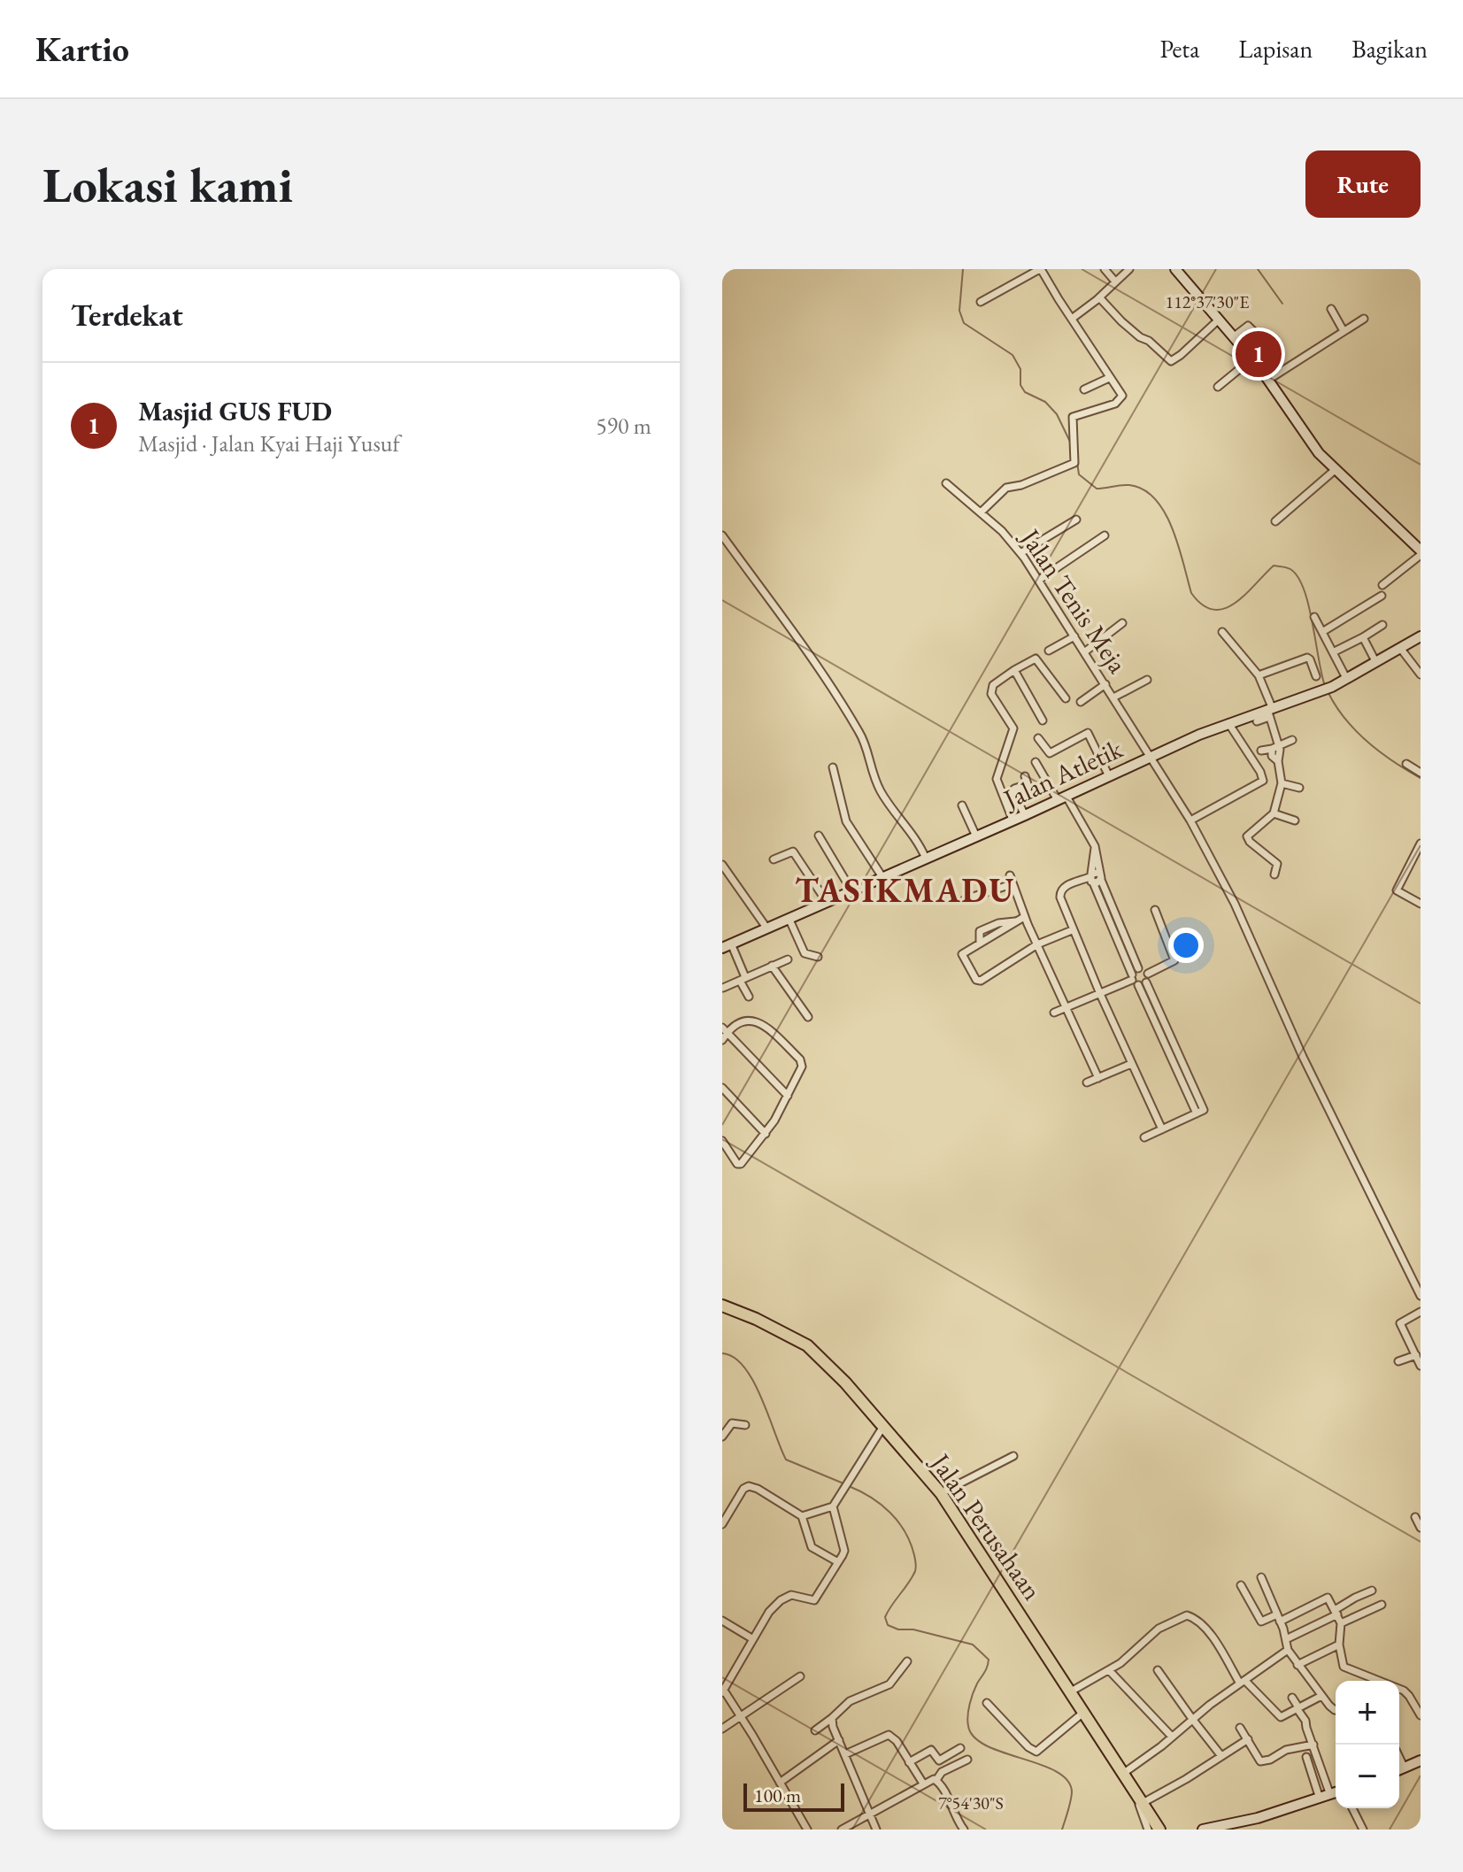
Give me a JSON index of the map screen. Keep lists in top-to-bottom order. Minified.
{"streets":{"main road":["Jalan Perusahaan"],"street":["Jalan Tenis Meja","Jalan Atletik"]},"crossings":[["Jalan Tenis Meja","Jalan Atletik"]],"districts":["TASIKMADU"],"scale_bar":"100 m","page":{"header":"Kartio","nav":["Peta","Lapisan","Bagikan"],"buttons":"Rute","title":"Lokasi kami","heading":"Terdekat","pins":"1","list":[{"mark":"1","name":"Masjid GUS FUD","note":"Masjid · Jalan Kyai Haji Yusuf","value":"590 m"}],"map_buttons":["+","−"],"scale":"100 m"},"coordinates":["112°37'30\"E","7°54'30\"S"]}
